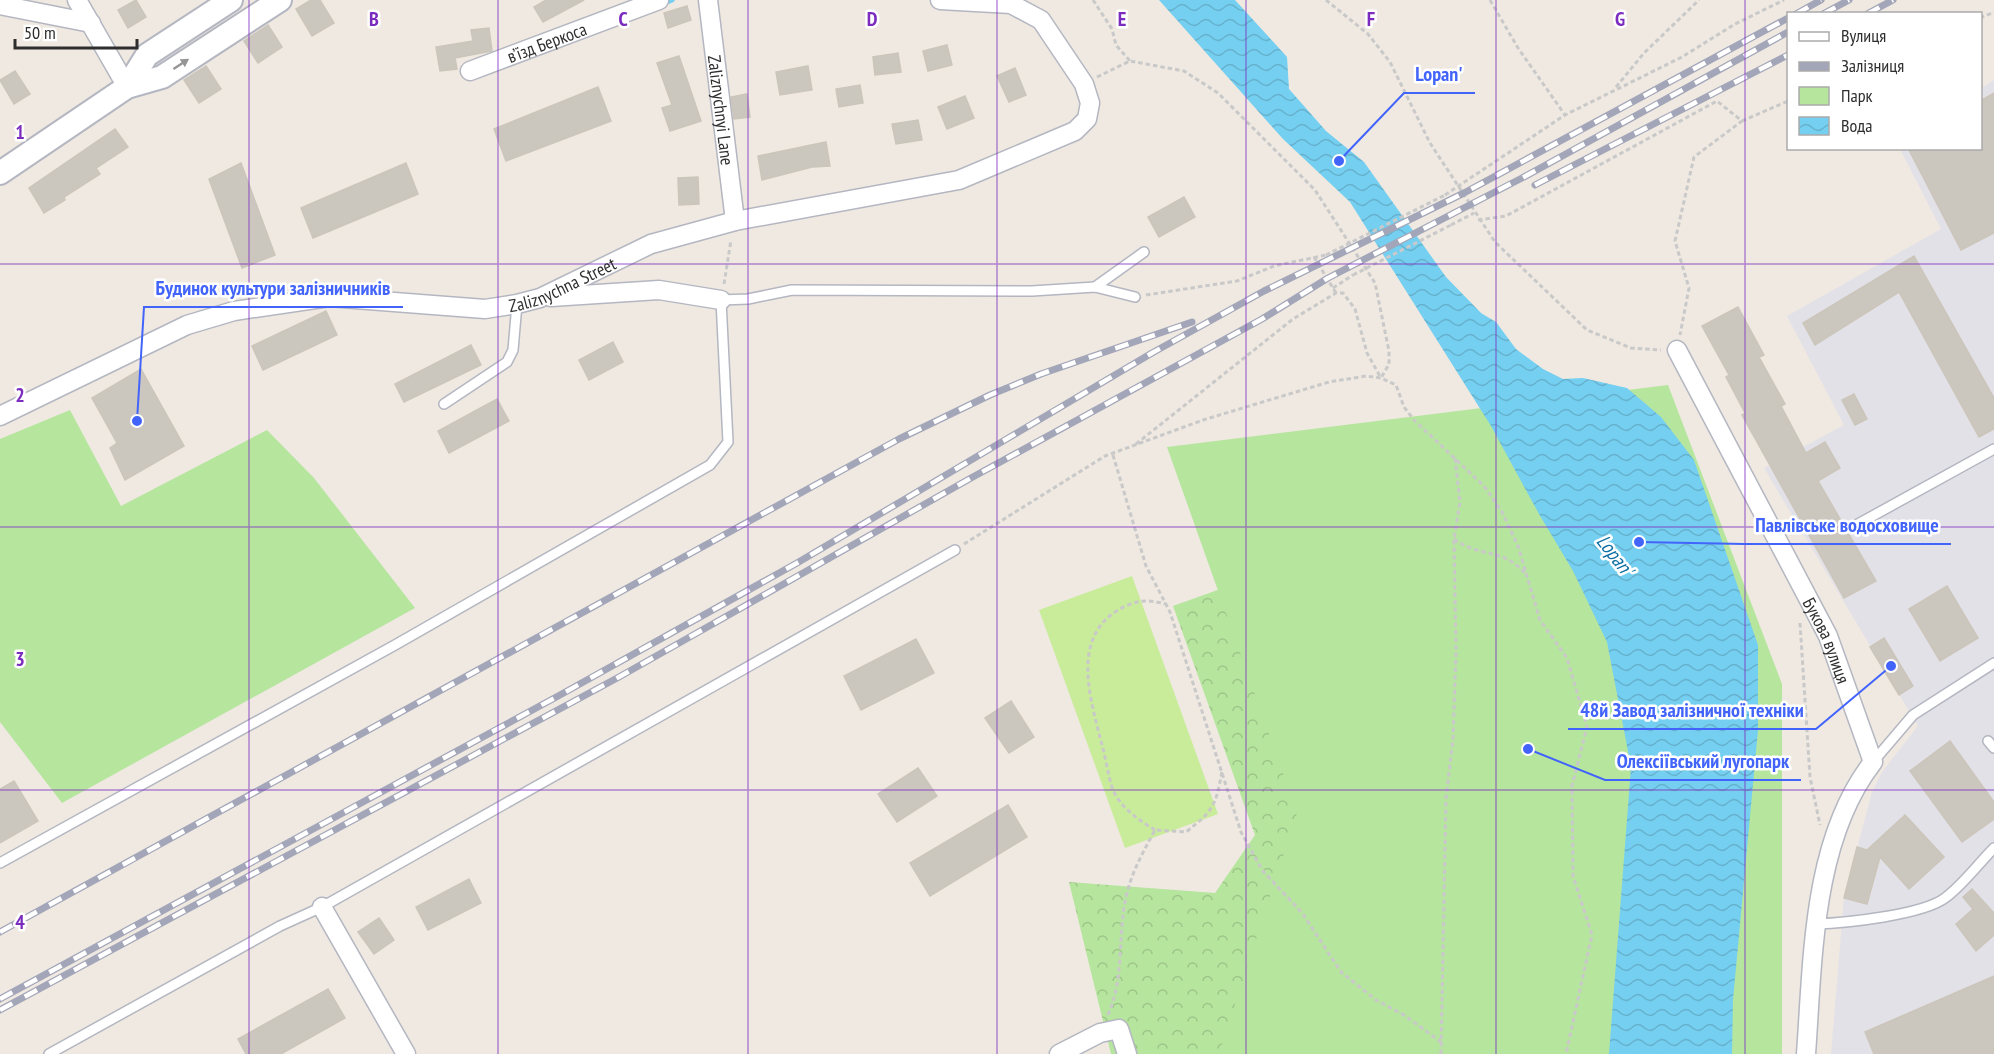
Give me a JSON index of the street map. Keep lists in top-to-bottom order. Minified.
{"streets":{"street":["в’їзд Беркоса","Zaliznychnyi Lane","Zaliznychna Street","Букова вулиця"]},"crossings":[["Zaliznychnyi Lane","Zaliznychna Street"]],"water":["Lopan'"],"places":["Lopan'","Будинок культури залізничників","Павлівське водосховище","48й Завод залізничної техніки","Олексіївський лугопарк"],"legend":["Вулиця","Залізниця","Парк","Вода"],"scale_bar":"50 m","grid":{"columns":["B","C","D","E","F","G"],"rows":["1","2","3","4"]}}
